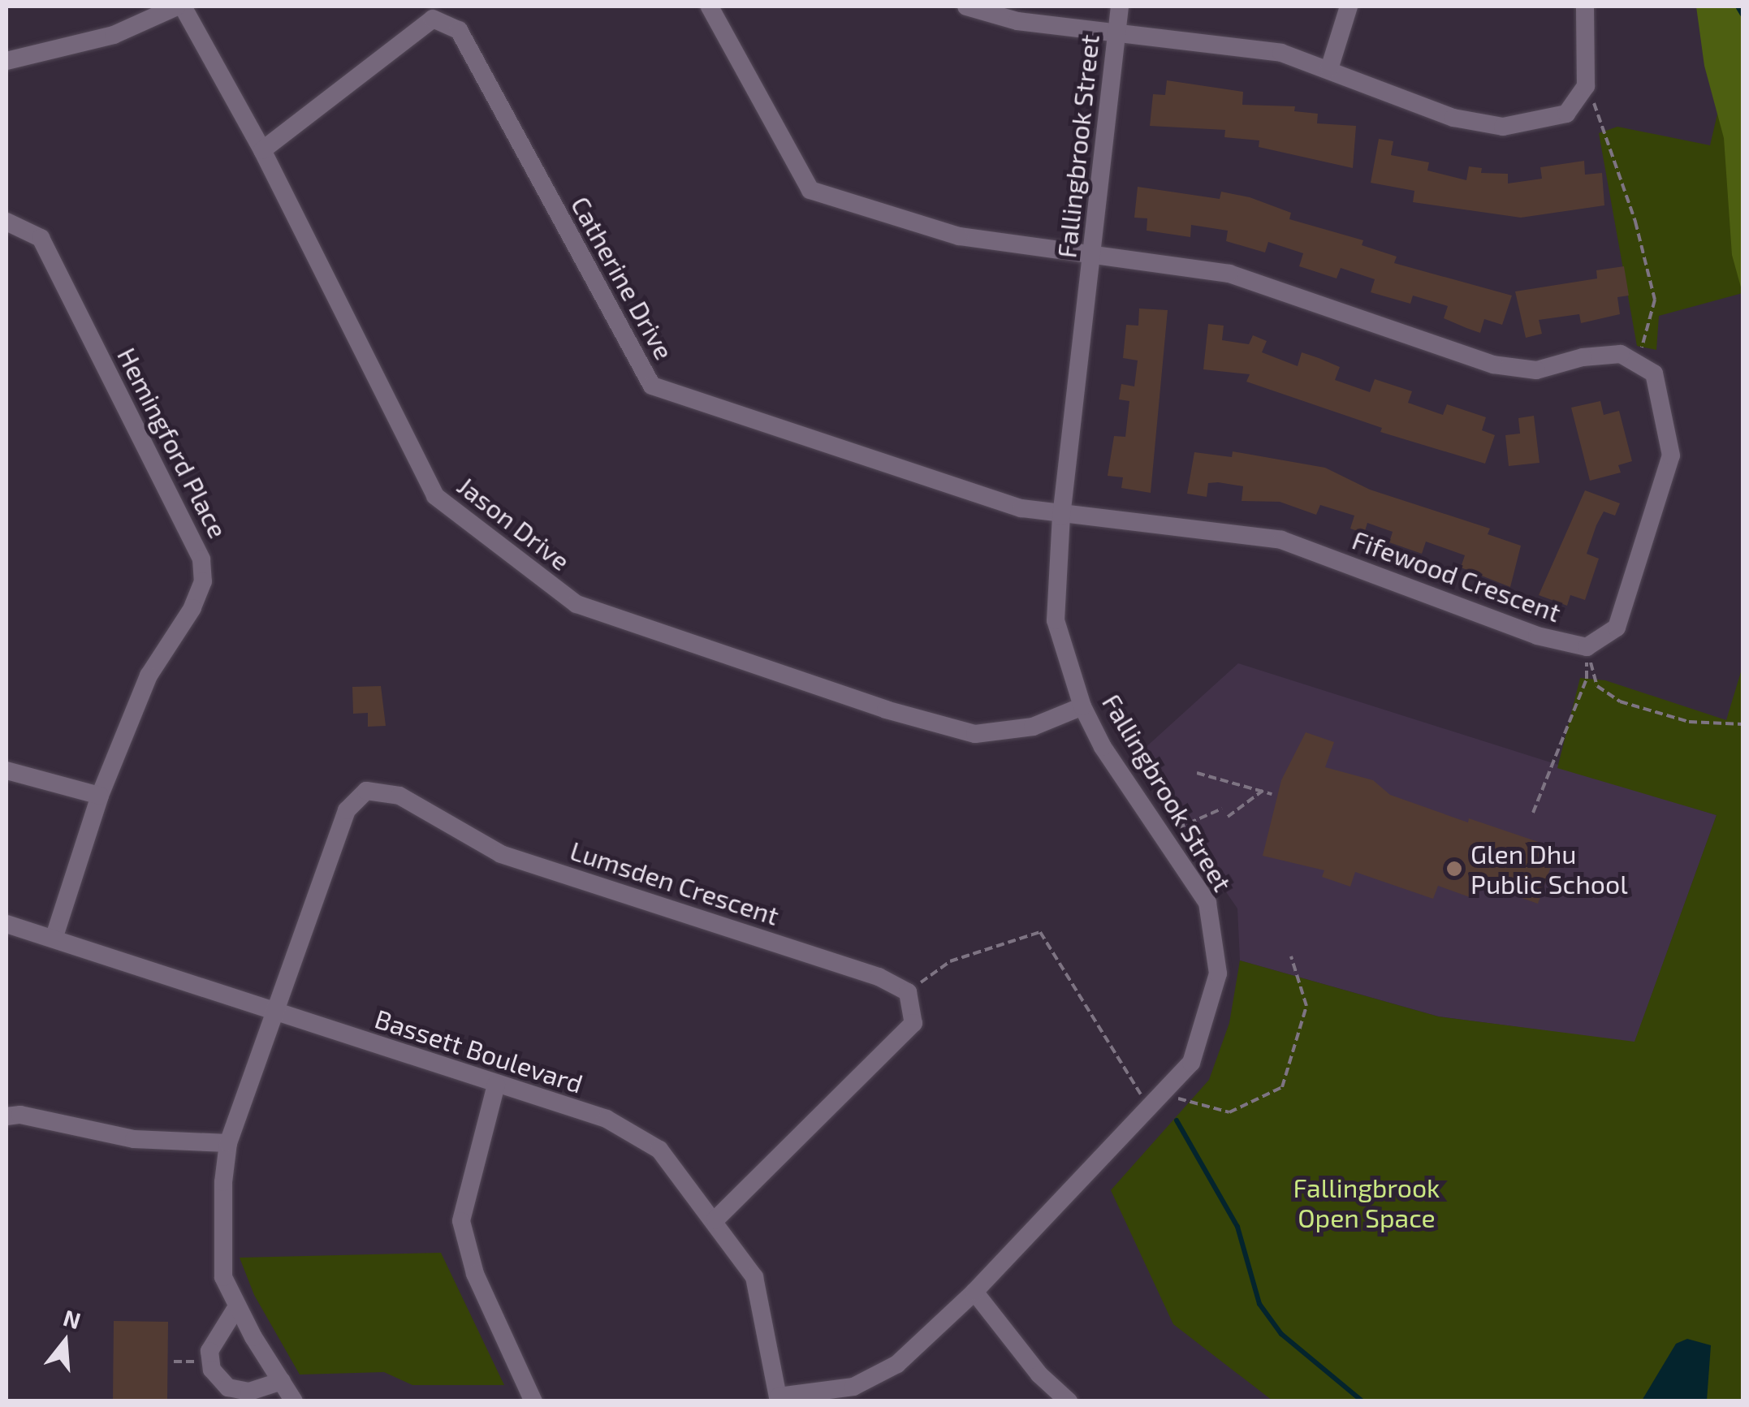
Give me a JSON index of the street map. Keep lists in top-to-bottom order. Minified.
{"streets":{"street":["Fallingbrook Street","Catherine Drive","Hemingford Place","Jason Drive","Fifewood Crescent","Lumsden Crescent","Bassett Boulevard"]},"crossings":[["Fallingbrook Street","Catherine Drive"],["Fallingbrook Street","Jason Drive"],["Fallingbrook Street","Fifewood Crescent"],["Fallingbrook Street","Bassett Boulevard"],["Catherine Drive","Jason Drive"],["Catherine Drive","Fifewood Crescent"],["Hemingford Place","Bassett Boulevard"],["Lumsden Crescent","Bassett Boulevard"]],"parks":["Fallingbrook Open Space"],"places":["Glen Dhu Public School"],"north":"top"}
